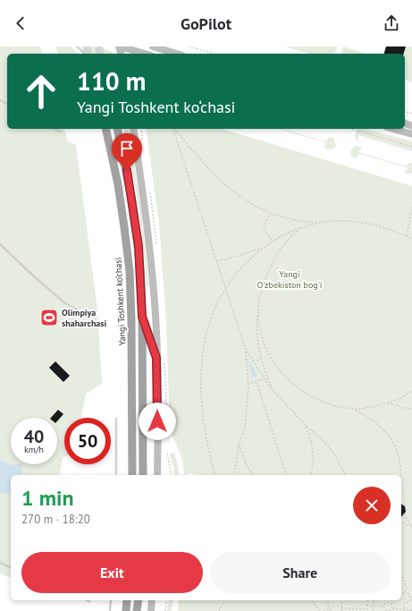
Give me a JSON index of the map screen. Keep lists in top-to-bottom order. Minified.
{"streets":{"highway":["Yangi Toshkent ko‘chasi"]},"parks":["Yangi O'zbekiston bog'i"],"places":{"sports":["Olimpiya shaharchasi"]},"page":{"header":"GoPilot","turn":["110 m","Yangi Toshkent ko‘chasi"],"speed":"40 km/h","limit":"50","heading":["1 min","270 m · 18:20"],"buttons":["Exit","Share"]}}
